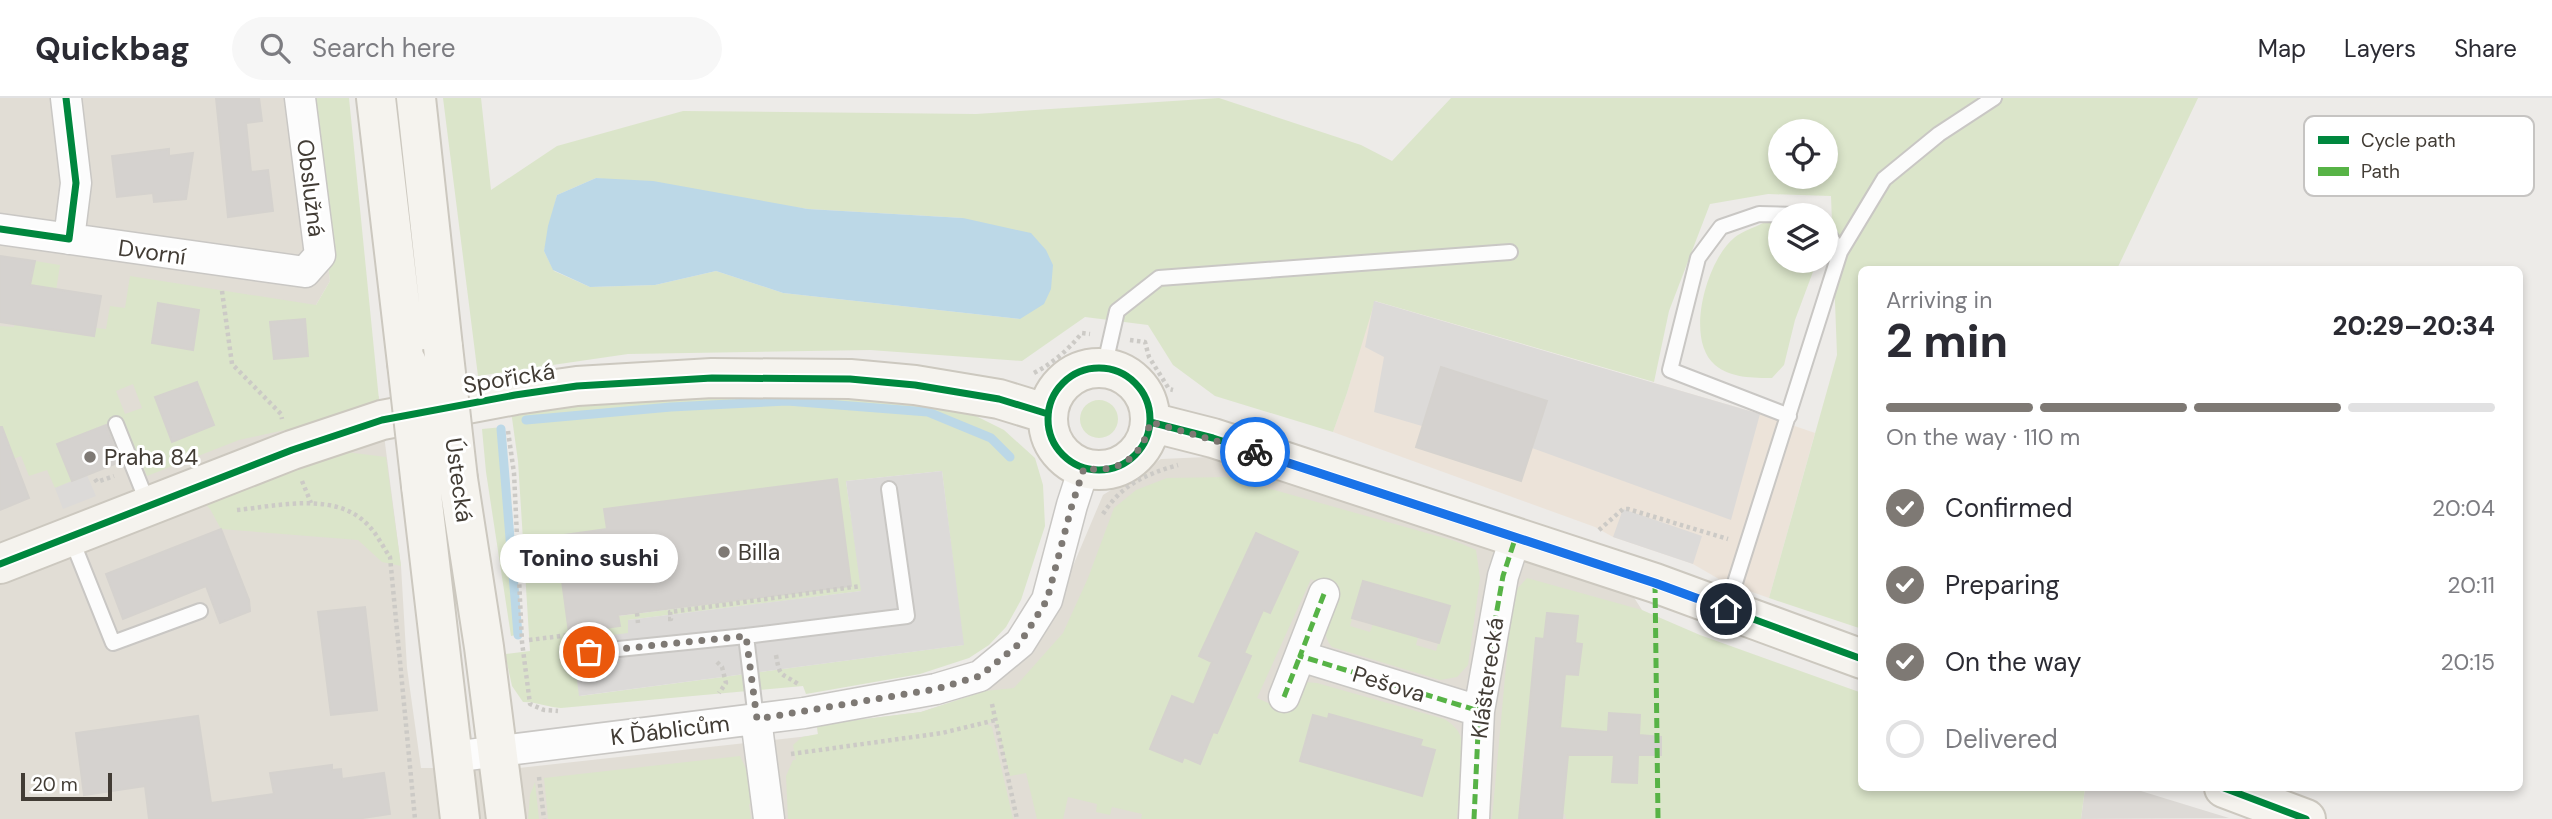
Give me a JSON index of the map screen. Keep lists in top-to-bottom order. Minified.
{"streets":{"street":["Obslužná","Dvorní","Spořická","Ústecká","Klášterecká","Pešova","K Ďáblicům"]},"crossings":[["Obslužná","Dvorní"],["Spořická","K Ďáblicům"],["Ústecká","K Ďáblicům"],["Klášterecká","Pešova"]],"places":["Praha 84","Billa","Tonino sushi"],"legend":["Cycle path","Path"],"scale_bar":"20 m","page":{"header":"Quickbag","search":"Search here","nav":["Map","Layers","Share"],"heading":["2 min","Arriving in","20:29–20:34"],"bar":"On the way · 110 m","list":[["Confirmed","20:04"],["Preparing","20:11"],["On the way","20:15"],"Delivered"],"bubble":"Tonino sushi","scale":"20 m"}}
